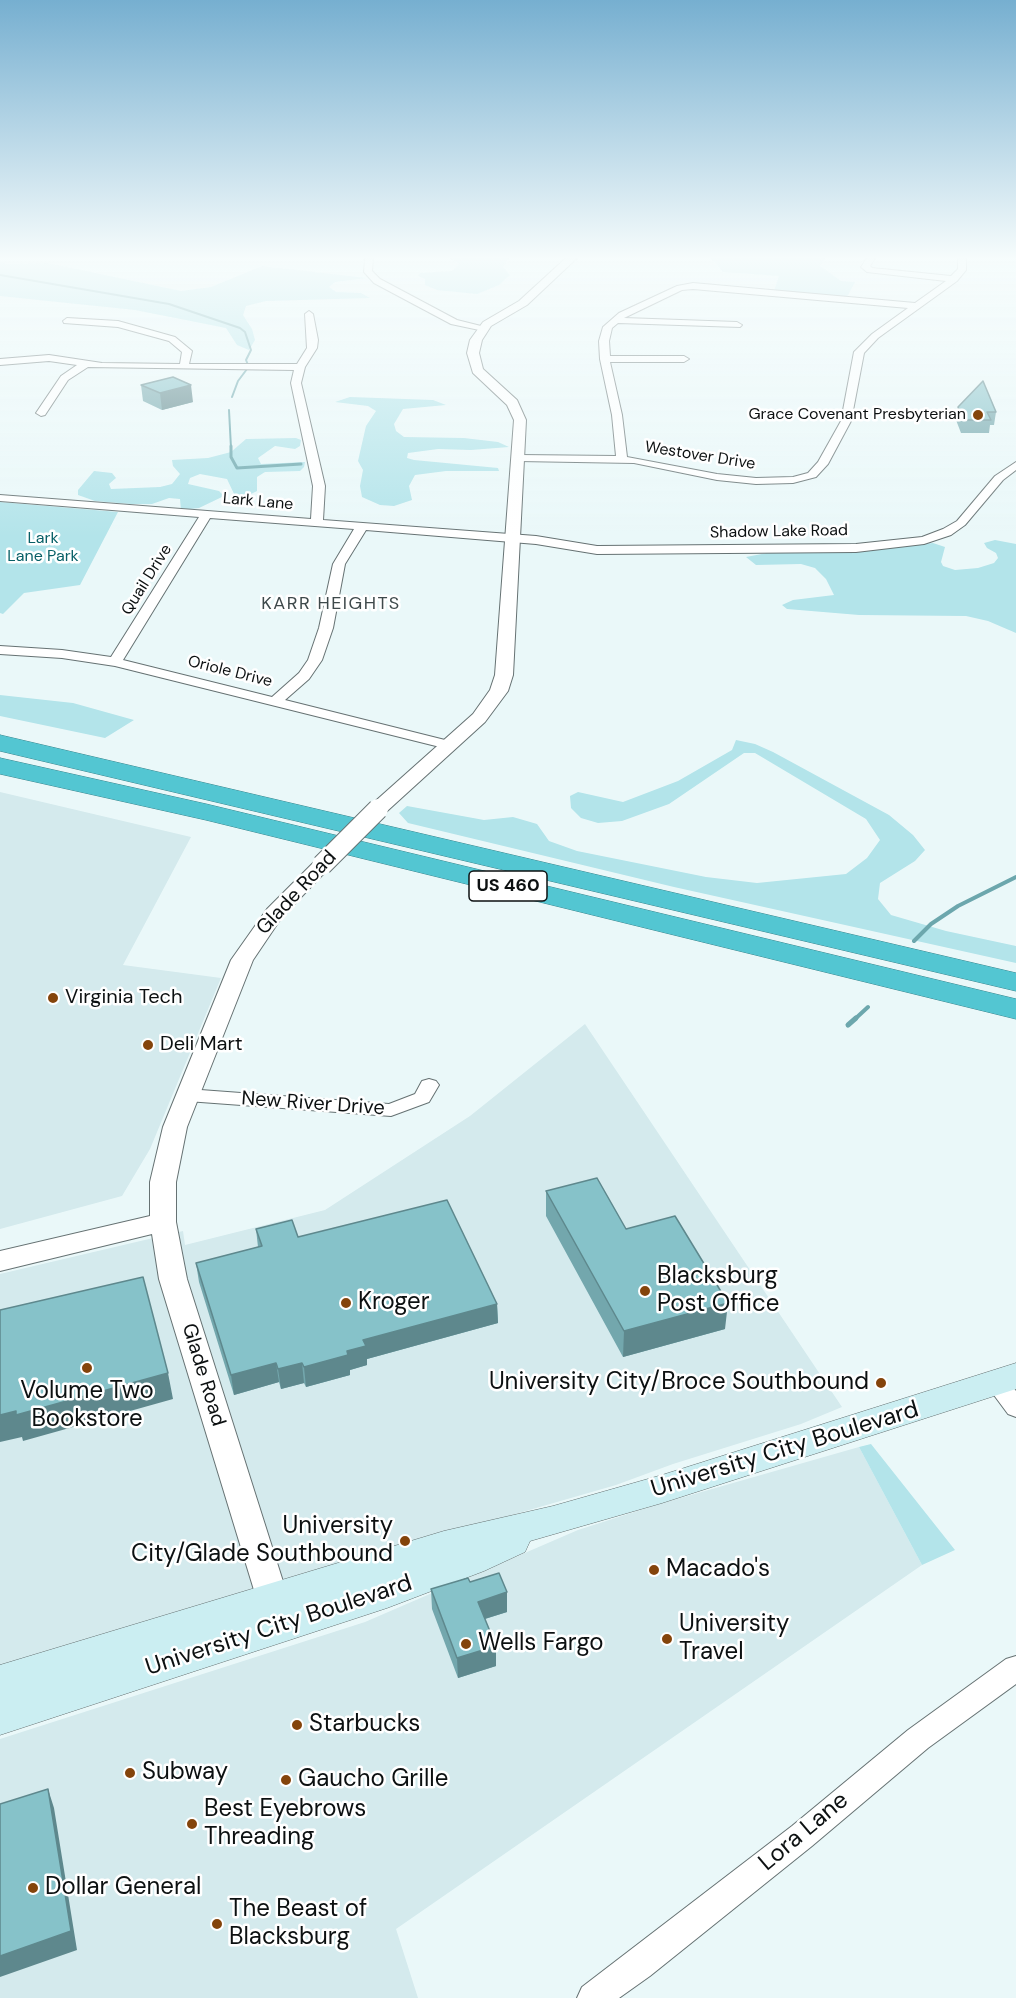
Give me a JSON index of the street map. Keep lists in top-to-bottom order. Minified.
{"streets":{"highway":["US 460"],"main road":["University City Boulevard"],"street":["Westover Drive","Lark Lane","Shadow Lake Road","Quail Drive","Oriole Drive","Glade Road","New River Drive","Lora Lane"]},"crossings":[["Westover Drive","Glade Road"],["Lark Lane","Shadow Lake Road"],["Lark Lane","Quail Drive"],["Lark Lane","Glade Road"],["Shadow Lake Road","Glade Road"],["Quail Drive","Oriole Drive"],["Oriole Drive","Glade Road"],["Glade Road","New River Drive"],["Glade Road","University City Boulevard"]],"districts":["KARR HEIGHTS"],"parks":["Lark Lane Park"],"places":["Grace Covenant Presbyterian","Virginia Tech","Deli Mart","Blacksburg Post Office","Kroger","Volume Two Bookstore","University City/Broce Southbound","University City/Glade Southbound","Macado's","University Travel","Wells Fargo","Starbucks","Subway","Gaucho Grille","Best Eyebrows Threading","Dollar General","The Beast of Blacksburg"]}
